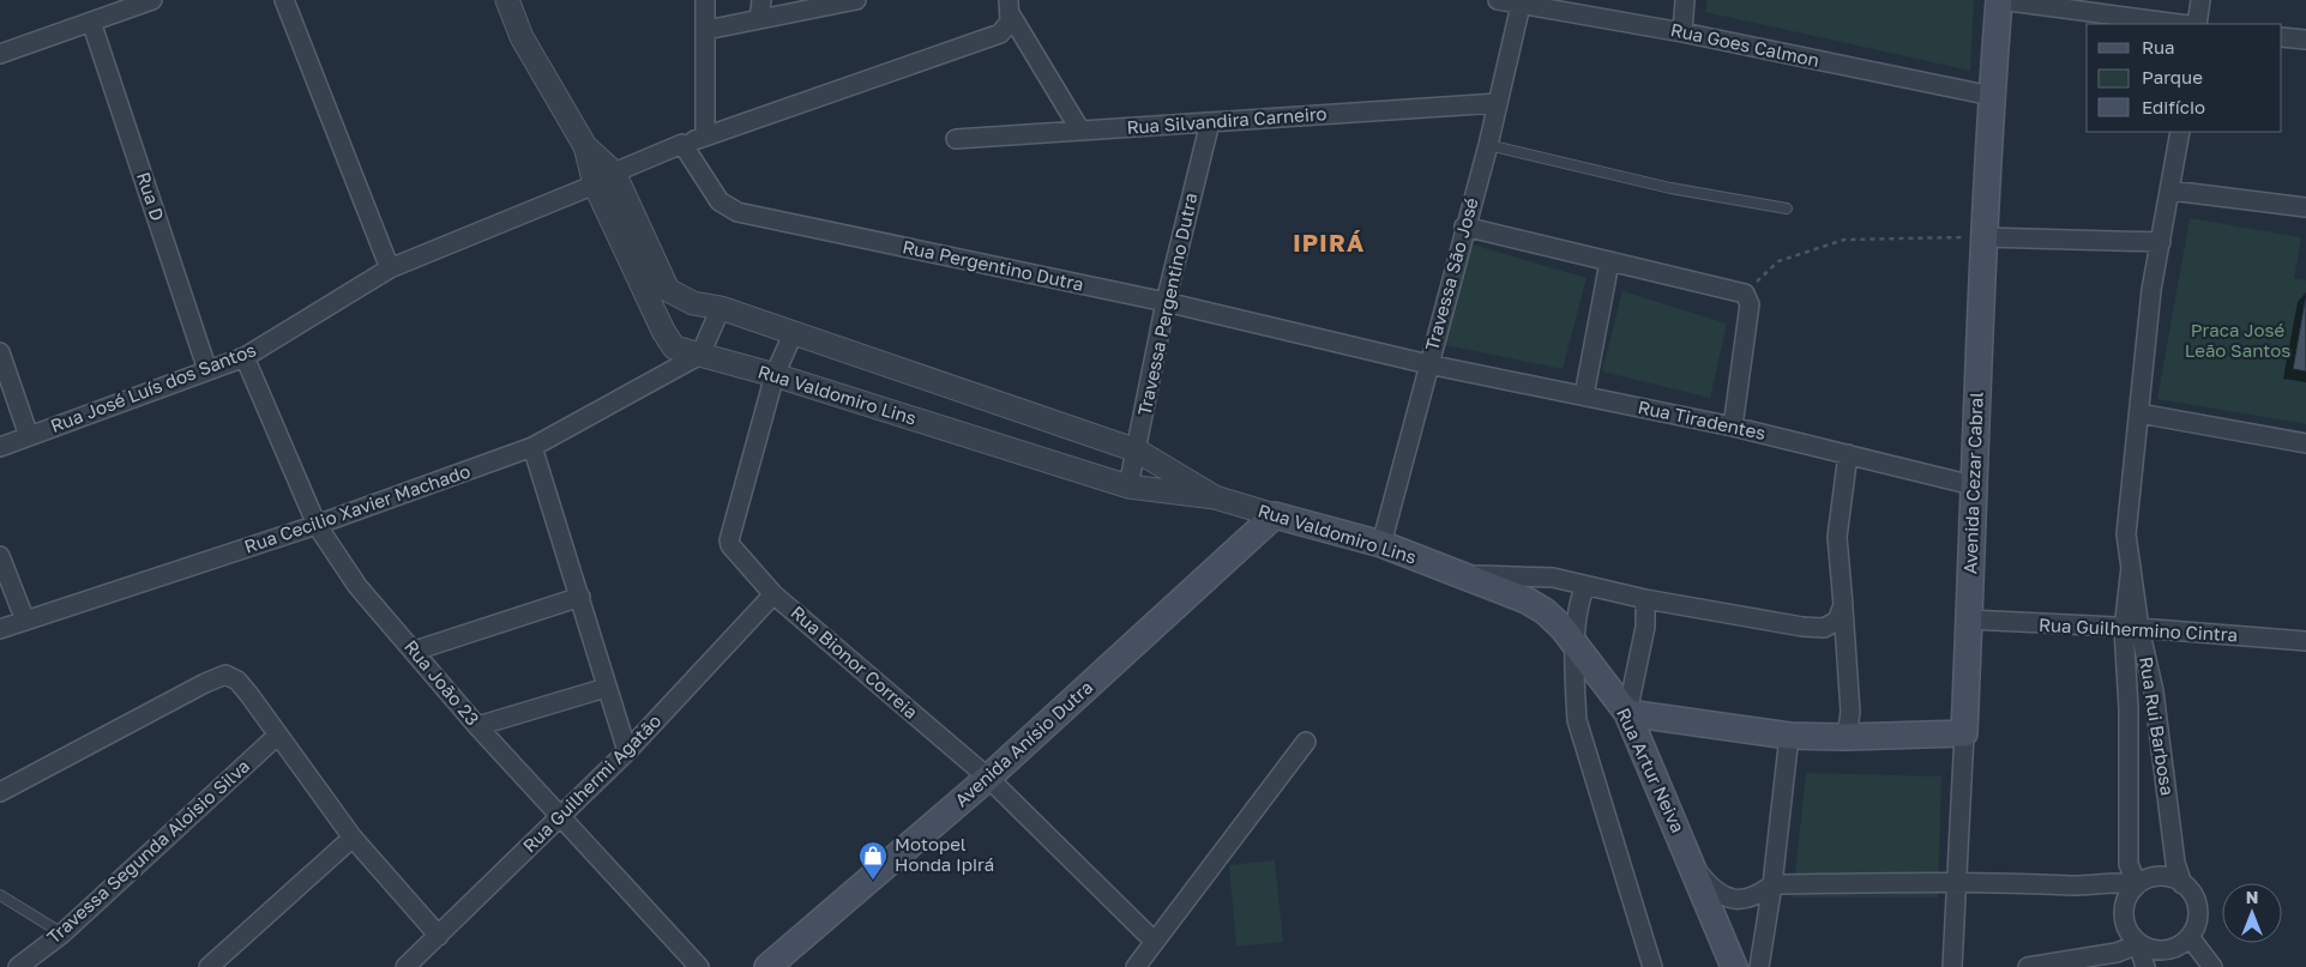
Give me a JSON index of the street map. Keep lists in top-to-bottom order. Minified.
{"streets":{"main road":["Rua Valdomiro Lins","Avenida Cezar Cabral","Avenida Anísio Dutra","Rua Artur Neiva"],"street":["Rua Goes Calmon","Rua Silvandira Carneiro","Rua D","Rua Pergentino Dutra","Travessa São José","Travessa Pergentino Dutra","Rua José Luís dos Santos","Rua Tiradentes","Rua Cecilio Xavier Machado","Rua Guilhermino Cintra","Rua Bionor Correia","Rua João 23","Rua Rui Barbosa","Rua Guilhermi Agatão","Travessa Segunda Aloisio Silva"]},"crossings":[["Rua Goes Calmon","Travessa São José"],["Rua Goes Calmon","Avenida Cezar Cabral"],["Rua Silvandira Carneiro","Travessa São José"],["Rua Silvandira Carneiro","Travessa Pergentino Dutra"],["Rua D","Rua José Luís dos Santos"],["Rua Pergentino Dutra","Travessa São José"],["Rua Pergentino Dutra","Travessa Pergentino Dutra"],["Rua Pergentino Dutra","Rua Tiradentes"],["Travessa São José","Rua Valdomiro Lins"],["Travessa São José","Rua Tiradentes"],["Travessa Pergentino Dutra","Rua Valdomiro Lins"],["Rua José Luís dos Santos","Rua Valdomiro Lins"],["Rua José Luís dos Santos","Rua João 23"],["Rua Valdomiro Lins","Rua Cecilio Xavier Machado"],["Rua Valdomiro Lins","Rua Bionor Correia"],["Rua Valdomiro Lins","Avenida Anísio Dutra"],["Rua Valdomiro Lins","Rua Artur Neiva"],["Rua Tiradentes","Avenida Cezar Cabral"],["Avenida Cezar Cabral","Rua Guilhermino Cintra"],["Rua Cecilio Xavier Machado","Rua João 23"],["Rua Guilhermino Cintra","Rua Rui Barbosa"],["Rua Bionor Correia","Avenida Anísio Dutra"],["Rua Bionor Correia","Rua Guilhermi Agatão"],["Rua João 23","Rua Guilhermi Agatão"]],"districts":["IPIRÁ"],"parks":["Praca José Leão Santos"],"places":{"shop":["Motopel Honda Ipirá"]},"legend":["Rua","Parque","Edifício"],"north":"top"}
